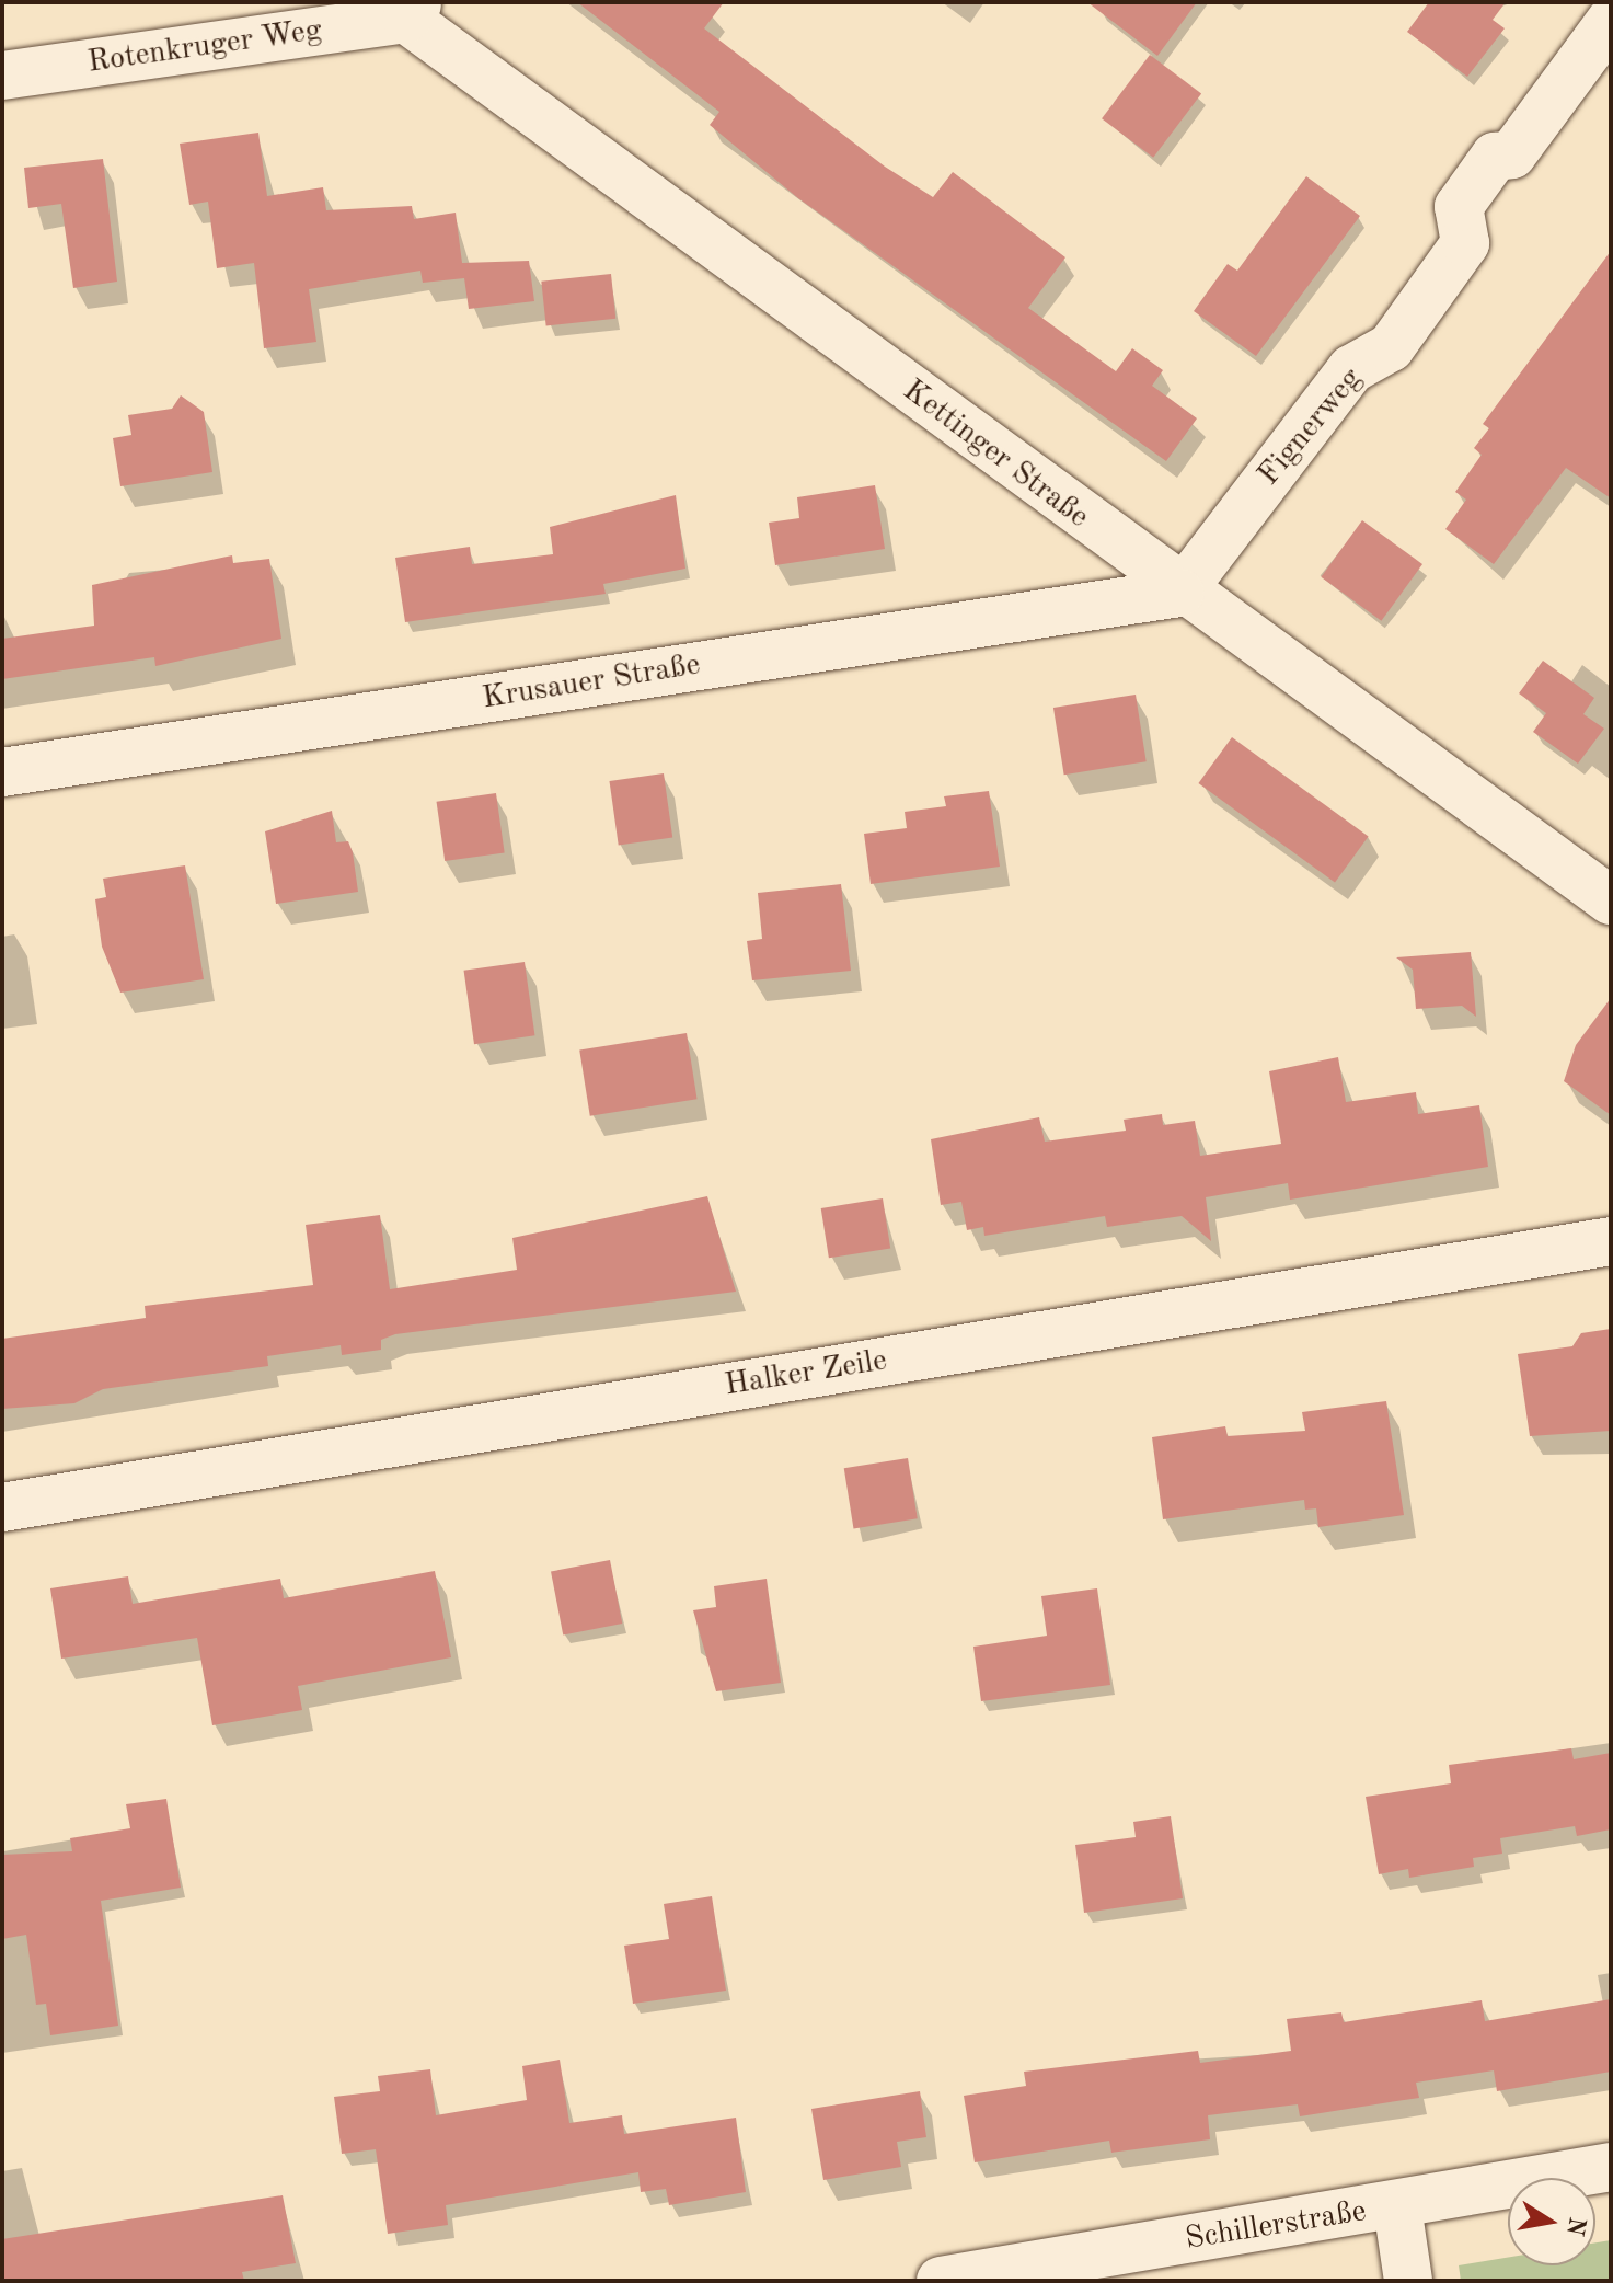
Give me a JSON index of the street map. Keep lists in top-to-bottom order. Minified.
{"streets":{"street":["Rotenkruger Weg","Fignerweg","Kettinger Straße","Krusauer Straße","Halker Zeile","Schillerstraße"]},"crossings":[["Rotenkruger Weg","Kettinger Straße"],["Fignerweg","Kettinger Straße"],["Fignerweg","Krusauer Straße"],["Kettinger Straße","Krusauer Straße"]],"north":"right"}
